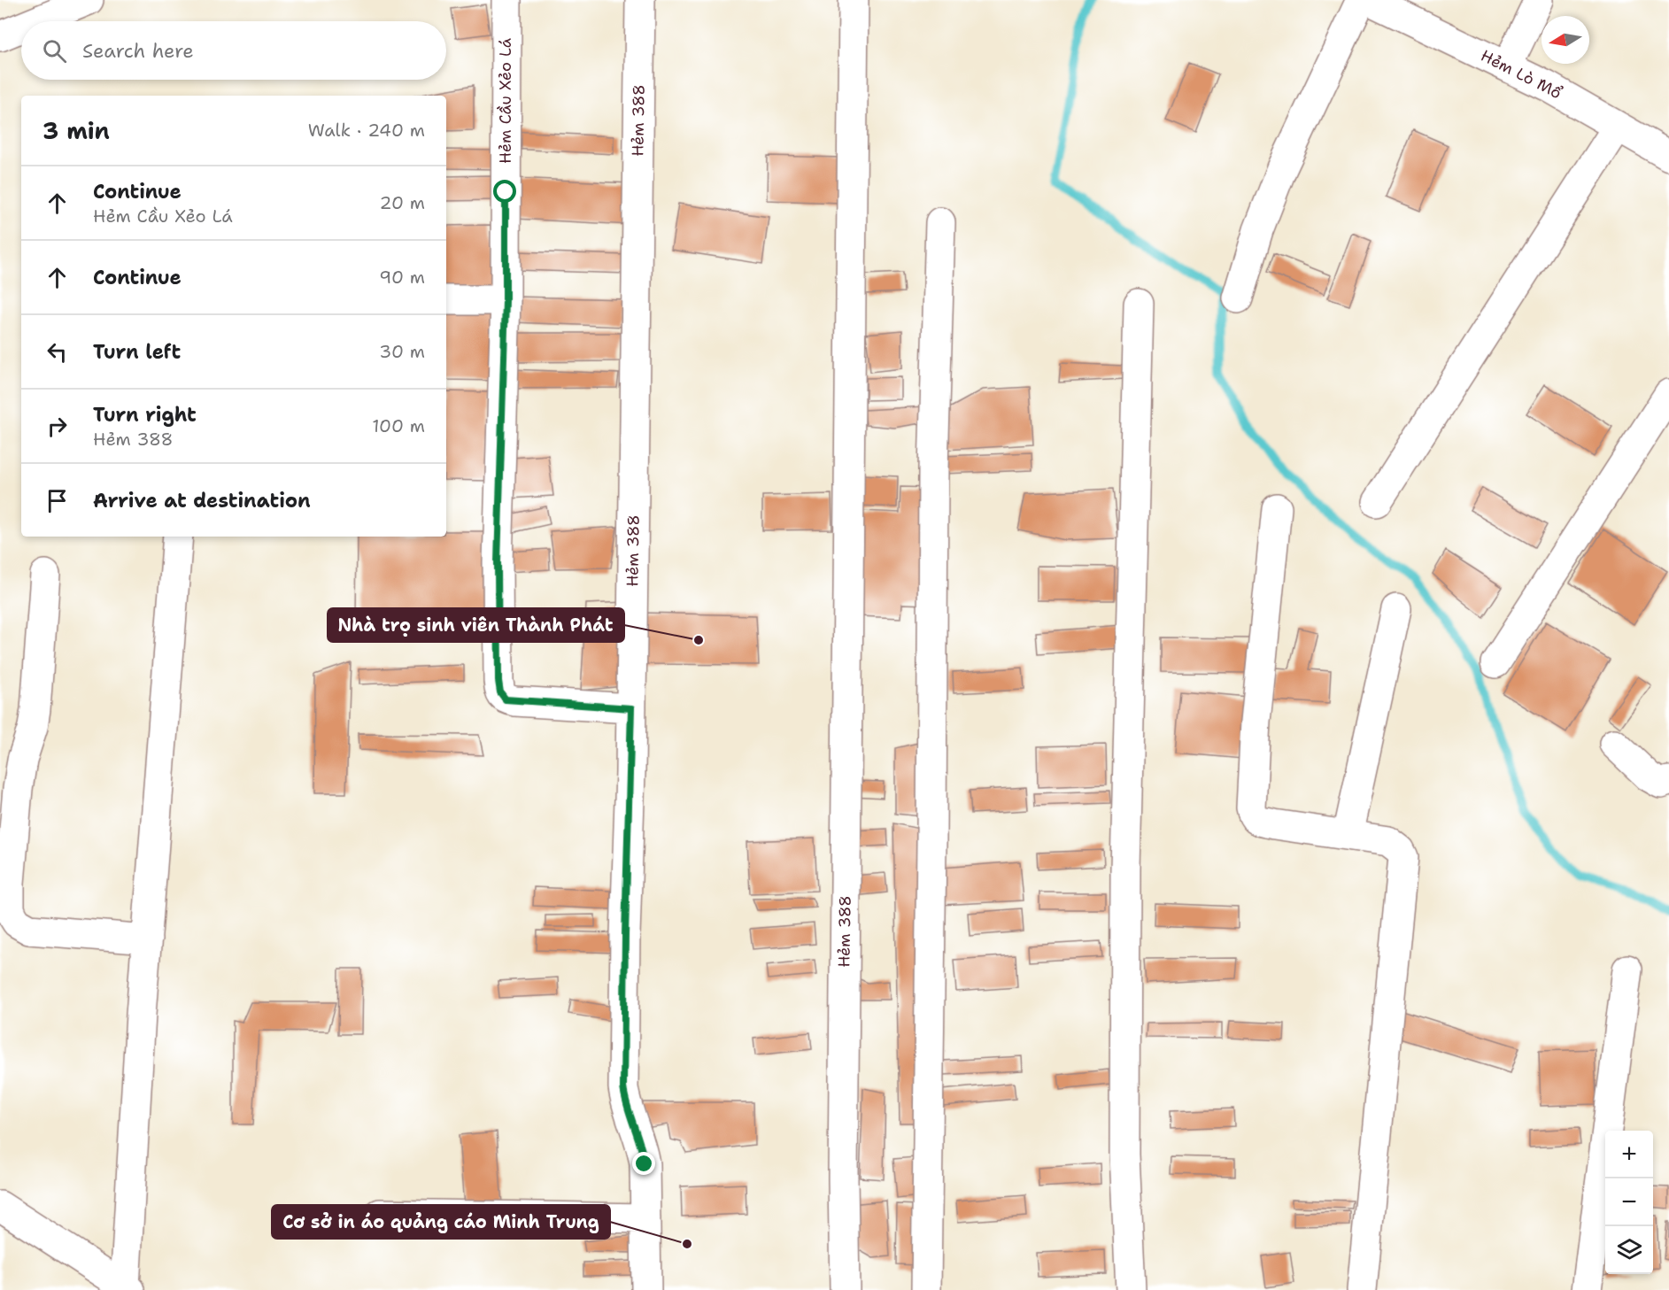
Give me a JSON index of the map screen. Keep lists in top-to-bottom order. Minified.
{"streets":{"street":["Hẻm Lò Mổ","Hẻm Cầu Xẻo Lá","Hẻm 388"]},"crossings":[["Hẻm Cầu Xẻo Lá","Hẻm 388"]],"places":["Nhà trọ sinh viên Thành Phát","Cơ sở in áo quảng cáo Minh Trung"],"north":"left","page":{"search":"Search here","heading":["3 min","Walk · 240 m"],"list":[["Continue","Hẻm Cầu Xẻo Lá","20 m"],["Continue","90 m"],["Turn left","30 m"],["Turn right","Hẻm 388","100 m"],"Arrive at destination"],"map_buttons":["+","−"]}}
